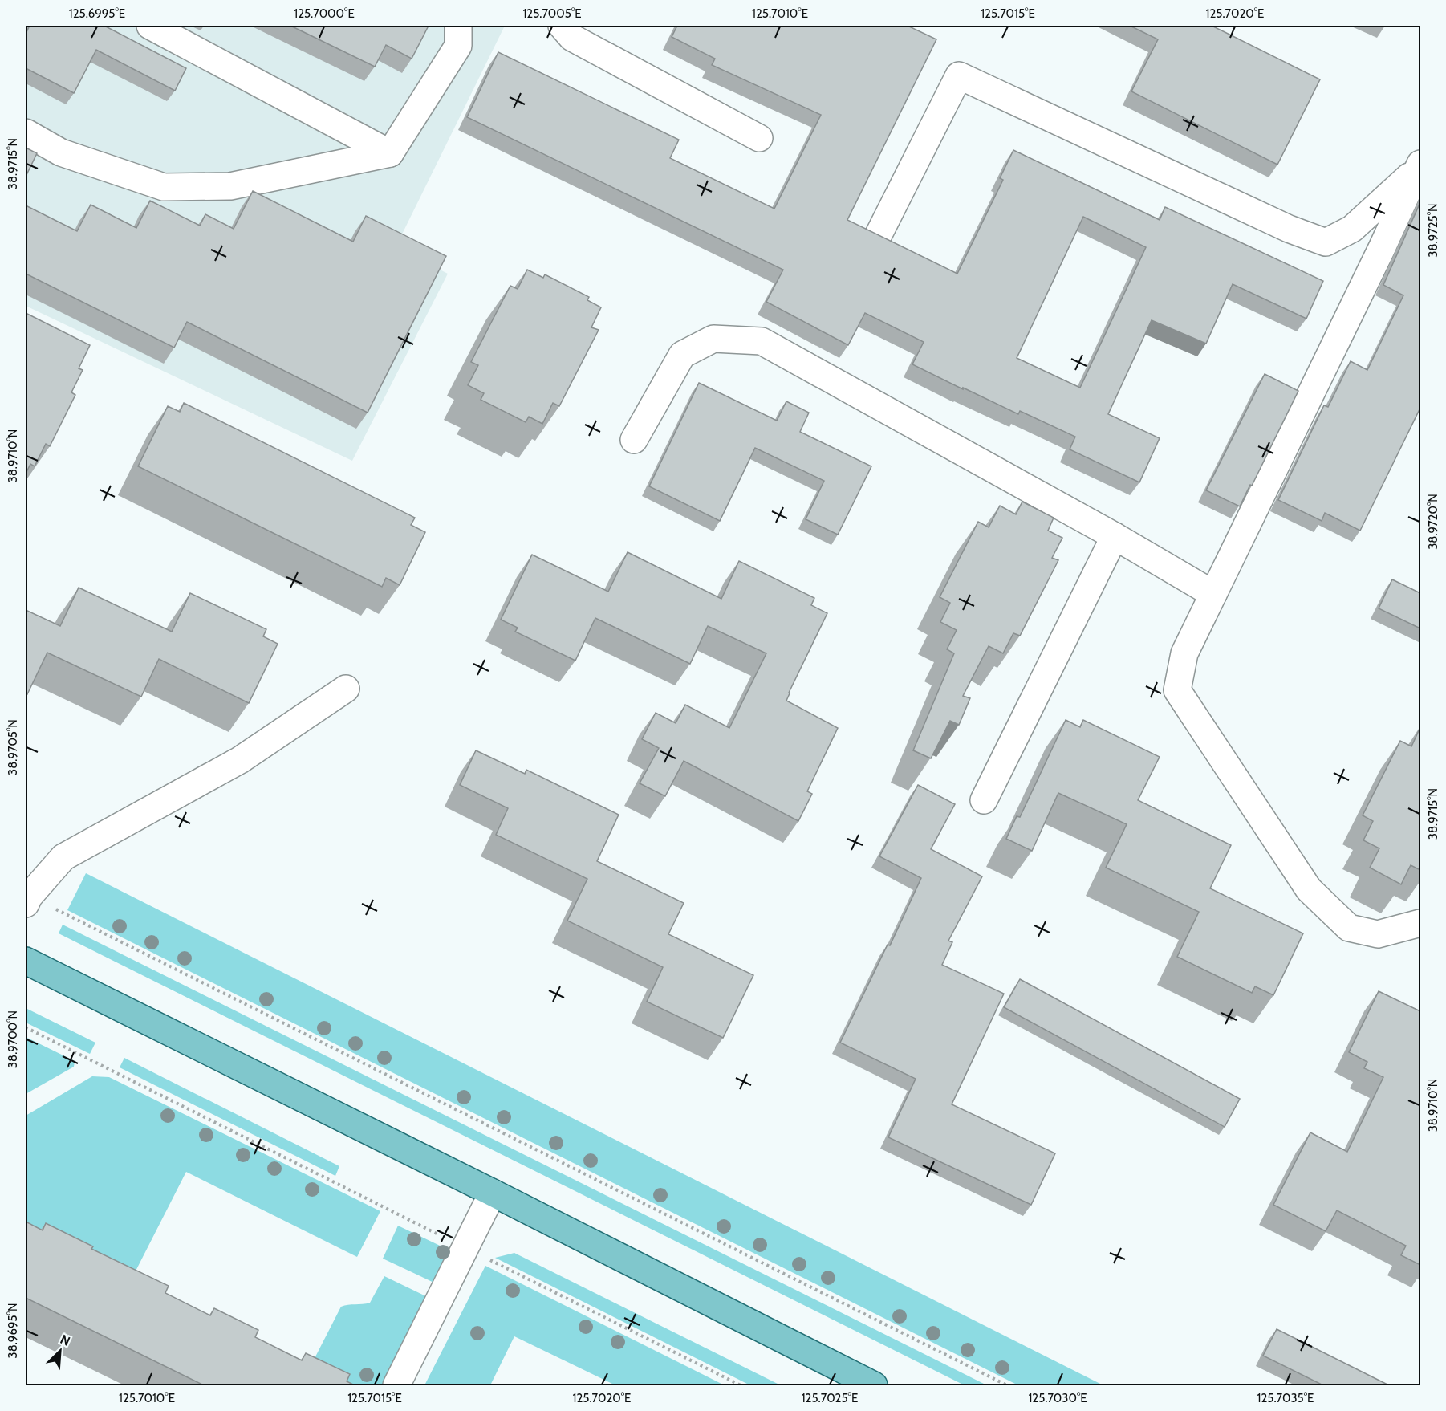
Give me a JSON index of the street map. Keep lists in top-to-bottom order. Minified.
{"north":"top right","coordinates":["125.6995°E","125.7000°E","125.7005°E","125.7010°E","125.7015°E","125.7020°E","38.9715°N","38.9725°N","38.9710°N","38.9720°N","38.9705°N","38.9700°N","38.9695°N","125.7025°E","125.7030°E","125.7035°E"]}
